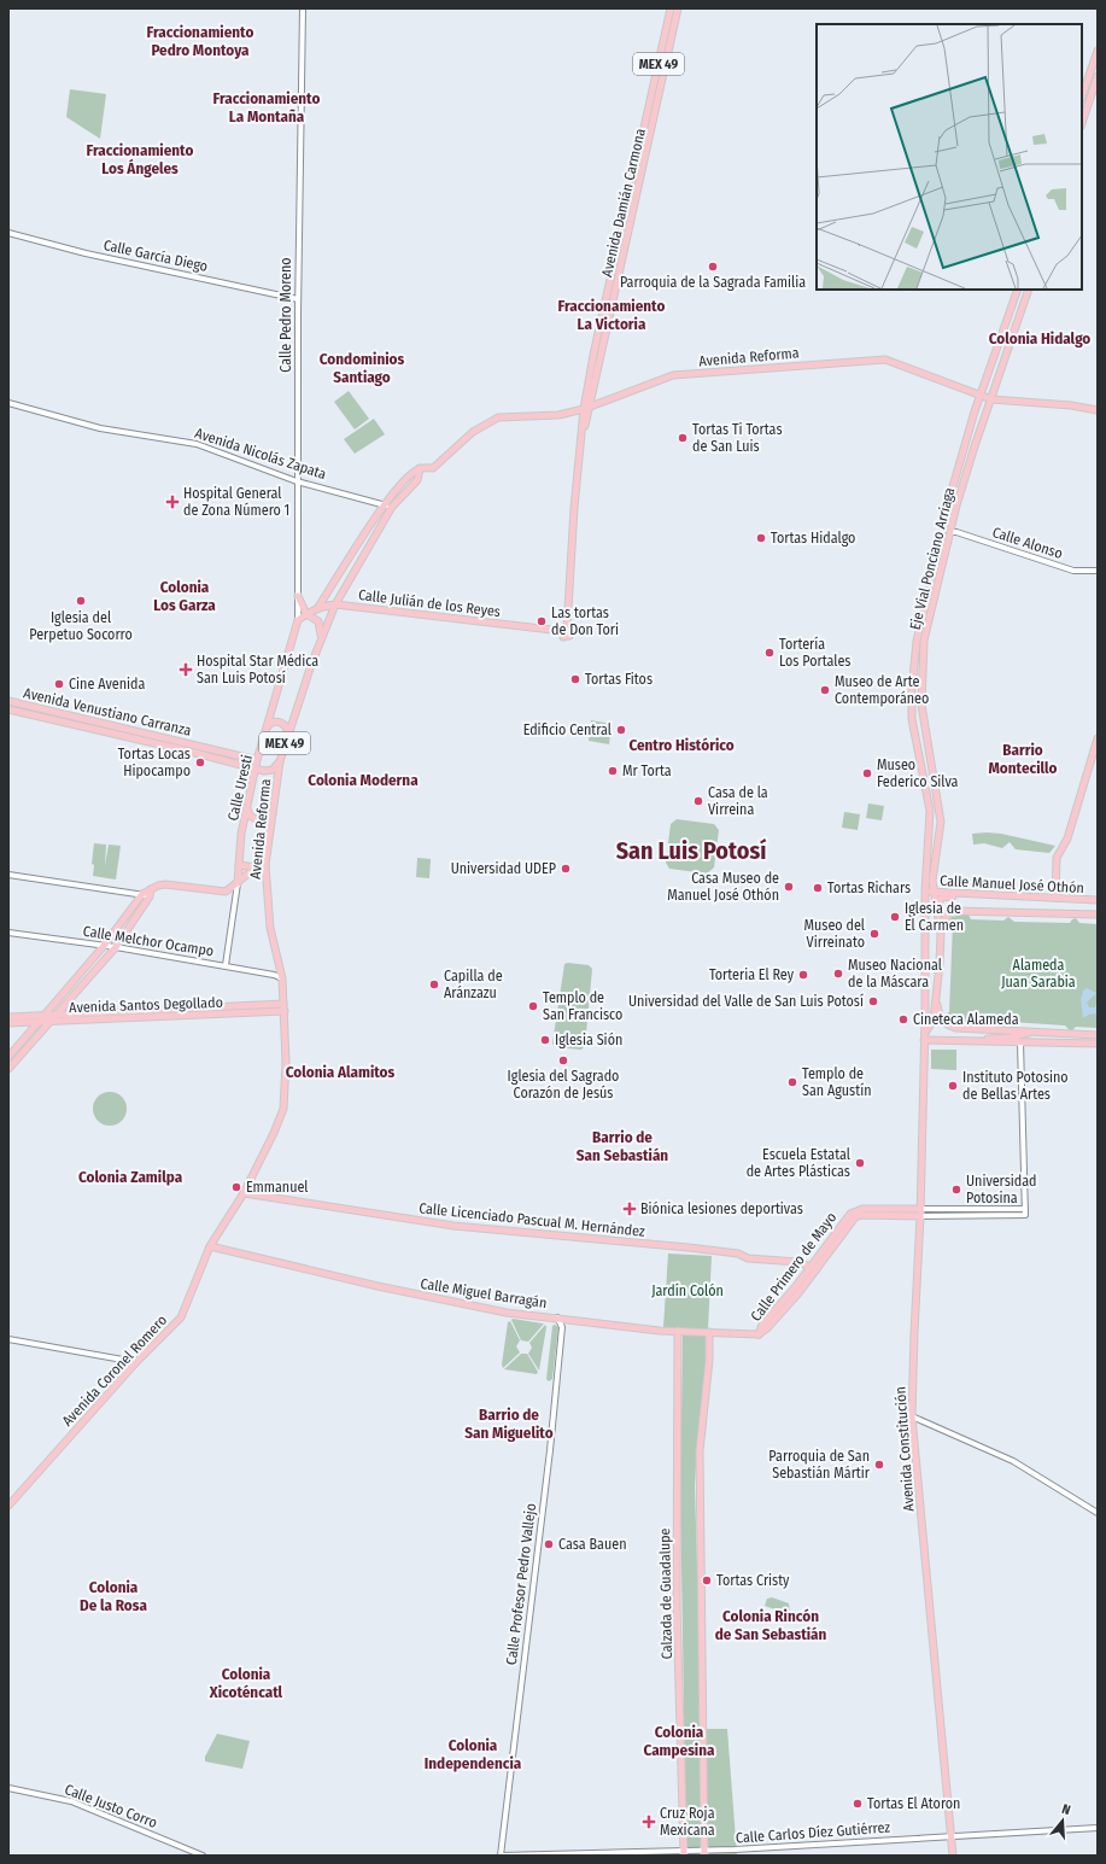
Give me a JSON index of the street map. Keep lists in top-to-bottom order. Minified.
{"streets":{"main road":["MEX 49","Avenida Damián Carmona","Avenida Reforma","Eje Vial Ponciano Arriaga","Calle Julián de los Reyes","Avenida Venustiano Carranza","Calle Uresti","Calle Manuel José Othón","Avenida Santos Degollado","Calle Licenciado Pascual M. Hernández","Calle Primero de Mayo","Calle Miguel Barragán","Avenida Coronel Romero","Avenida Constitución","Calzada de Guadalupe"],"street":["Calle García Diego","Calle Pedro Moreno","Avenida Nicolás Zapata","Calle Alonso","Calle Melchor Ocampo","Calle Profesor Pedro Vallejo","Calle Justo Corro","Calle Carlos Díez Gutiérrez"]},"crossings":[["Avenida Damián Carmona","Avenida Reforma"],["Avenida Damián Carmona","Calle Julián de los Reyes"],["Calle García Diego","Calle Pedro Moreno"],["Calle Pedro Moreno","Avenida Nicolás Zapata"],["Calle Pedro Moreno","Calle Julián de los Reyes"],["Calle Pedro Moreno","Calle Uresti"],["Avenida Reforma","Avenida Nicolás Zapata"],["Avenida Reforma","Eje Vial Ponciano Arriaga"],["Avenida Reforma","Calle Julián de los Reyes"],["Avenida Reforma","Calle Melchor Ocampo"],["Avenida Reforma","Avenida Santos Degollado"],["Avenida Reforma","Avenida Coronel Romero"],["Calle Alonso","Eje Vial Ponciano Arriaga"],["Eje Vial Ponciano Arriaga","Calle Manuel José Othón"],["Eje Vial Ponciano Arriaga","Avenida Constitución"],["Calle Julián de los Reyes","Calle Uresti"],["Avenida Venustiano Carranza","Calle Uresti"],["Calle Uresti","Calle Melchor Ocampo"],["Calle Manuel José Othón","Avenida Constitución"],["Calle Licenciado Pascual M. Hernández","Calle Primero de Mayo"],["Calle Licenciado Pascual M. Hernández","Avenida Coronel Romero"],["Calle Primero de Mayo","Calle Miguel Barragán"],["Calle Primero de Mayo","Avenida Constitución"],["Calle Miguel Barragán","Avenida Coronel Romero"],["Calle Miguel Barragán","Calle Profesor Pedro Vallejo"],["Calle Miguel Barragán","Calzada de Guadalupe"],["Avenida Constitución","Calle Carlos Díez Gutiérrez"],["Calle Profesor Pedro Vallejo","Calle Carlos Díez Gutiérrez"],["Calzada de Guadalupe","Calle Carlos Díez Gutiérrez"]],"districts":["Fraccionamiento Pedro Montoya","Fraccionamiento La Montaña","Fraccionamiento Los Ángeles","Fraccionamiento La Victoria","Colonia Hidalgo","Condominios Santiago","Colonia Los Garza","Centro Histórico","Barrio Montecillo","Colonia Moderna","San Luis Potosí","Colonia Alamitos","Barrio de San Sebastián","Colonia Zamilpa","Barrio de San Miguelito","Colonia De la Rosa","Colonia Rincón de San Sebastián","Colonia Xicoténcatl","Colonia Campesina","Colonia Independencia"],"parks":["Alameda Juan Sarabia","Jardín Colón"],"places":{"other":["Parroquia de la Sagrada Familia","Tortas Ti Tortas de San Luis","Tortas Hidalgo","Iglesia del Perpetuo Socorro","Las tortas de Don Tori","Tortería Los Portales","Tortas Fitos","Cine Avenida","Museo de Arte Contemporáneo","Edificio Central","Tortas Locas Hipocampo","Mr Torta","Museo Federico Silva","Casa de la Virreina","Universidad UDEP","Casa Museo de Manuel José Othón","Tortas Richars","Iglesia de El Carmen","Museo del Virreinato","Museo Nacional de la Máscara","Torteria El Rey","Capilla de Aránzazu","Universidad del Valle de San Luis Potosí","Templo de San Francisco","Cineteca Alameda","Iglesia Sión","Iglesia del Sagrado Corazón de Jesús","Templo de San Agustín","Instituto Potosino de Bellas Artes","Escuela Estatal de Artes Plásticas","Emmanuel","Universidad Potosina","Parroquia de San Sebastián Mártir","Casa Bauen","Tortas Cristy","Tortas El Atoron"],"health":["Hospital General de Zona Número 1","Hospital Star Médica San Luis Potosí","Biónica lesiones deportivas","Cruz Roja Mexicana"]},"north":"top"}
